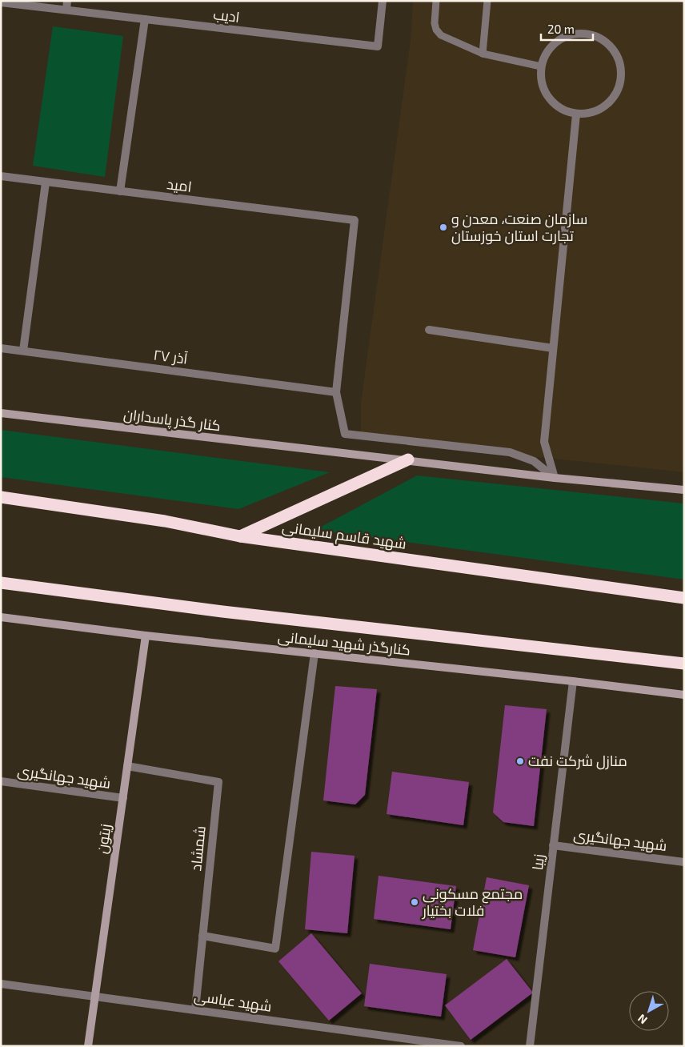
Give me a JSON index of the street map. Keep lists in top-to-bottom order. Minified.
{"streets":{"highway":["شهید قاسم سلیمانی"],"main road":["کنار گذر پاسداران","کنارگذر شهید سلیمانی","زیتون"],"street":["ادیب","امید","آذر ۲۷","شهید جهانگیری","شمشاد","زیبا","شهید عباسی"]},"crossings":[["امید","آذر ۲۷"],["کنارگذر شهید سلیمانی","زیتون"],["کنارگذر شهید سلیمانی","زیبا"],["شهید جهانگیری","زیتون"],["شهید جهانگیری","زیبا"],["زیتون","شمشاد"],["زیتون","شهید عباسی"],["شمشاد","شهید عباسی"]],"places":["سازمان صنعت، معدن و تجارت استان خوزستان","منازل شرکت نفت","مجتمع مسکونی فلات بختیار"],"scale_bar":"20 m","north":"bottom left"}
